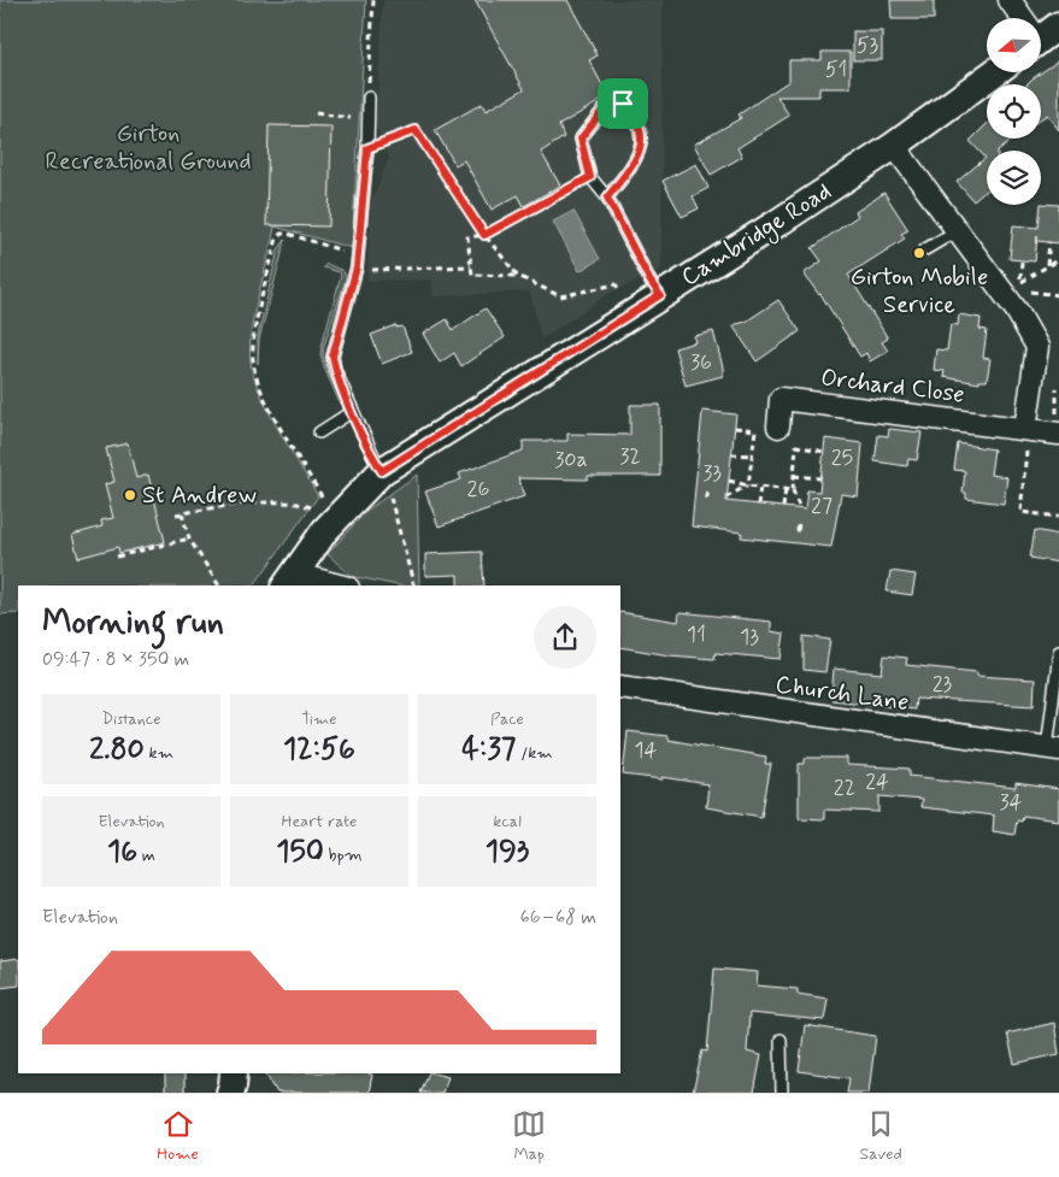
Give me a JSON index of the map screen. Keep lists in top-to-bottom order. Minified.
{"streets":{"street":["Cambridge Road","Orchard Close","Church Lane"]},"parks":["Girton Recreational Ground"],"places":["Girton Mobile Service","St Andrew"],"house_numbers":["53","51","36","32","25","30a","33","26","27","11","13","23","14","24","22","34"],"north":"left","page":{"heading":["Morning run","09:47 · 8 × 350 m"],"stats":[["Distance","2.80 km"],["Time","12:56"],["Pace","4:37 /km"],["Elevation","16 m"],["Heart rate","150 bpm"],["kcal","193"]],"chart":["Elevation","66–68 m"],"tabs":["Home","Map","Saved"]}}
